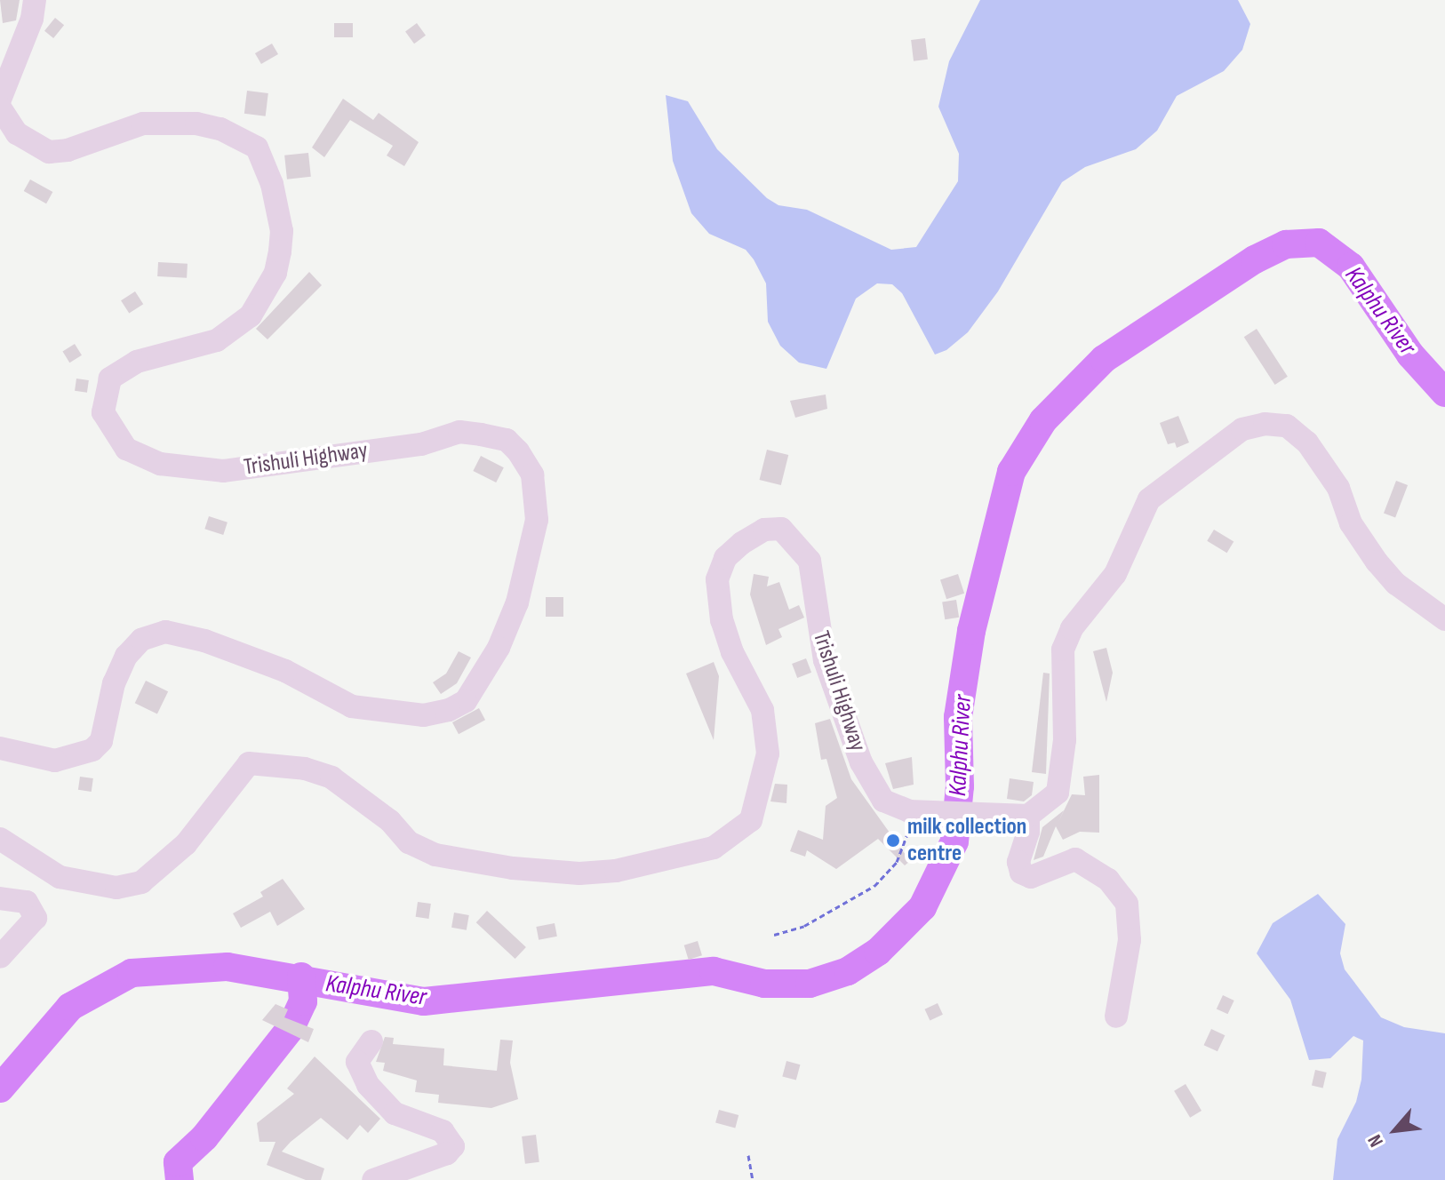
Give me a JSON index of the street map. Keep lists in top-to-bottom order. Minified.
{"streets":{"street":["Trishuli Highway"]},"water":["Kalphu River"],"places":["milk collection centre"],"north":"bottom left"}
